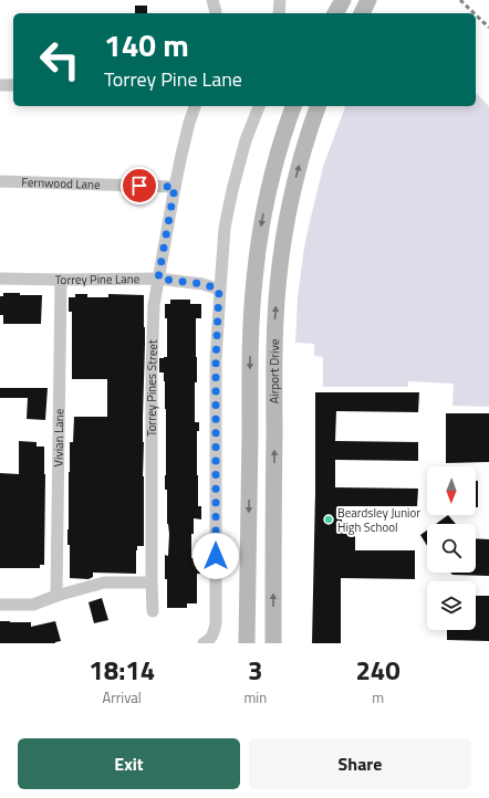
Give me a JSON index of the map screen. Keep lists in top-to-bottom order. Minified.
{"streets":{"main road":["Airport Drive"],"street":["Fernwood Lane","Torrey Pine Lane","Torrey Pines Street","Vivian Lane"]},"crossings":[["Fernwood Lane","Torrey Pines Street"],["Torrey Pine Lane","Torrey Pines Street"],["Torrey Pine Lane","Vivian Lane"]],"places":["Beardsley Junior High School"],"north":"bottom","page":{"turn":["140 m","Torrey Pine Lane"],"eta":["18:14","Arrival","3","min","240","m"],"buttons":["Exit","Share"]}}
